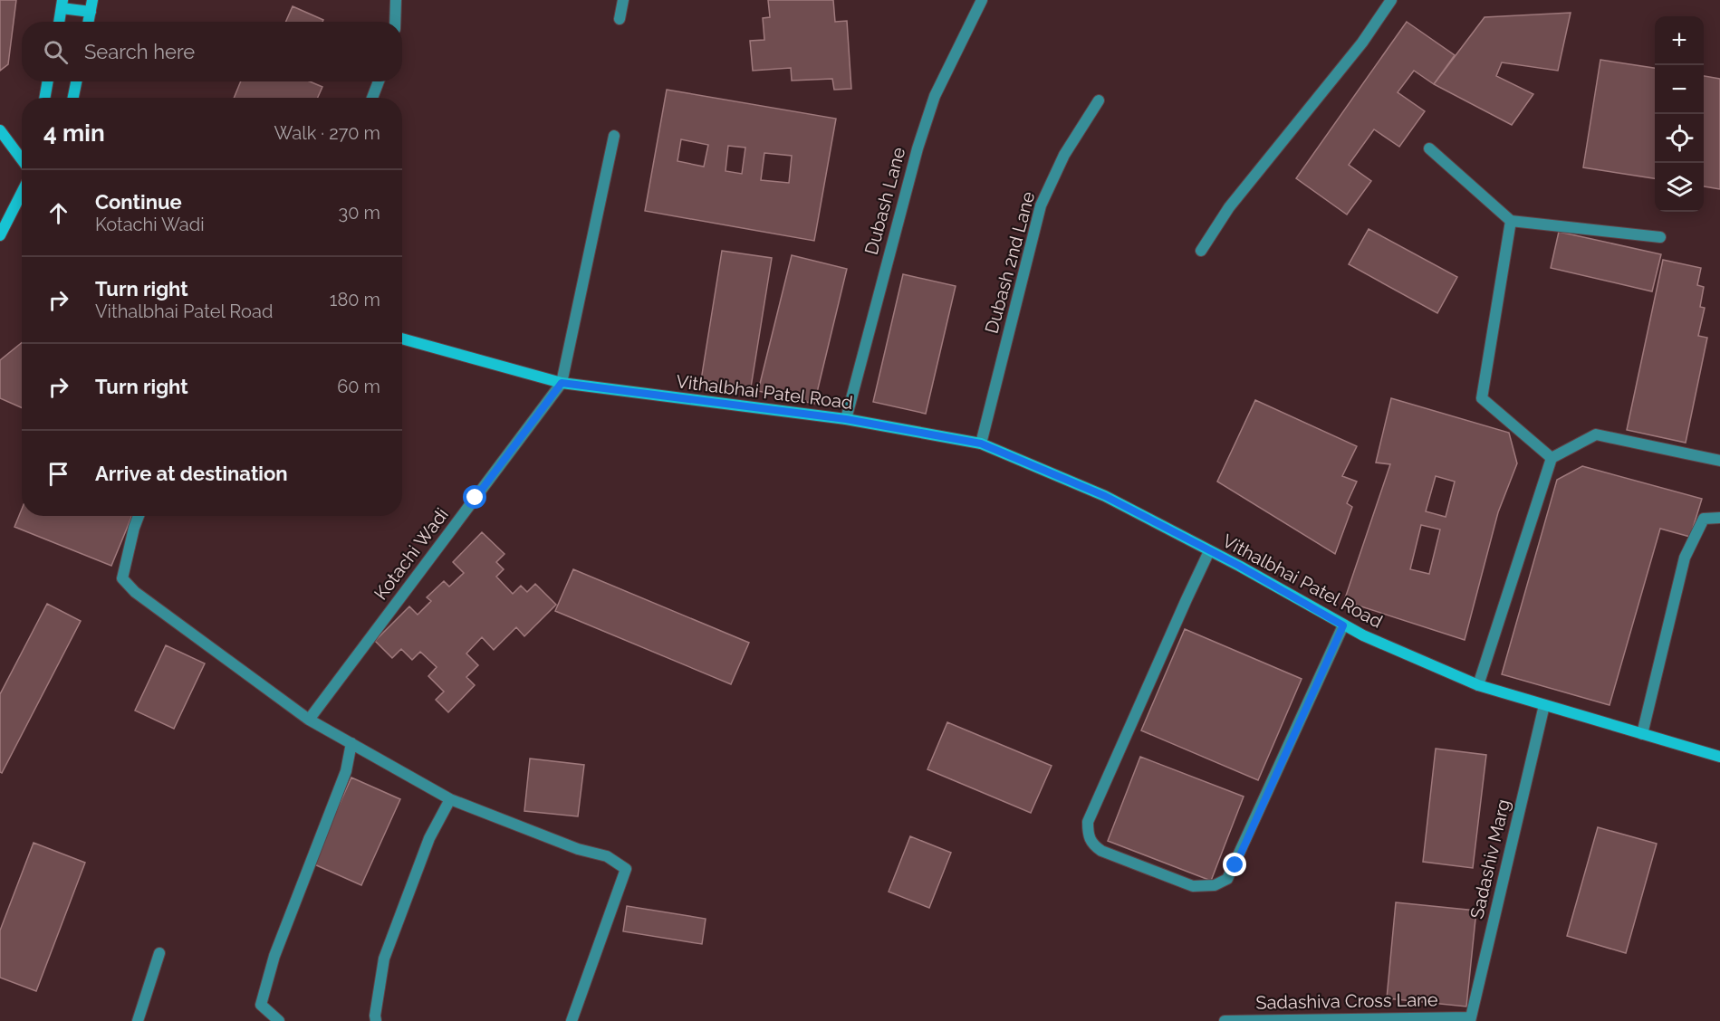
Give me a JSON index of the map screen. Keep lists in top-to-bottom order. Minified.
{"streets":{"main road":["Vithalbhai Patel Road"],"street":["Dubash Lane","Dubash 2nd Lane","Kotachi Wadi","Sadashiv Marg","Sadashiva Cross Lane"]},"crossings":[["Dubash Lane","Vithalbhai Patel Road"],["Dubash 2nd Lane","Vithalbhai Patel Road"],["Vithalbhai Patel Road","Kotachi Wadi"],["Vithalbhai Patel Road","Sadashiv Marg"],["Sadashiv Marg","Sadashiva Cross Lane"]],"page":{"map_buttons":["+","−"],"search":"Search here","heading":["4 min","Walk · 270 m"],"list":[["Continue","Kotachi Wadi","30 m"],["Turn right","Vithalbhai Patel Road","180 m"],["Turn right","60 m"],"Arrive at destination"]}}
